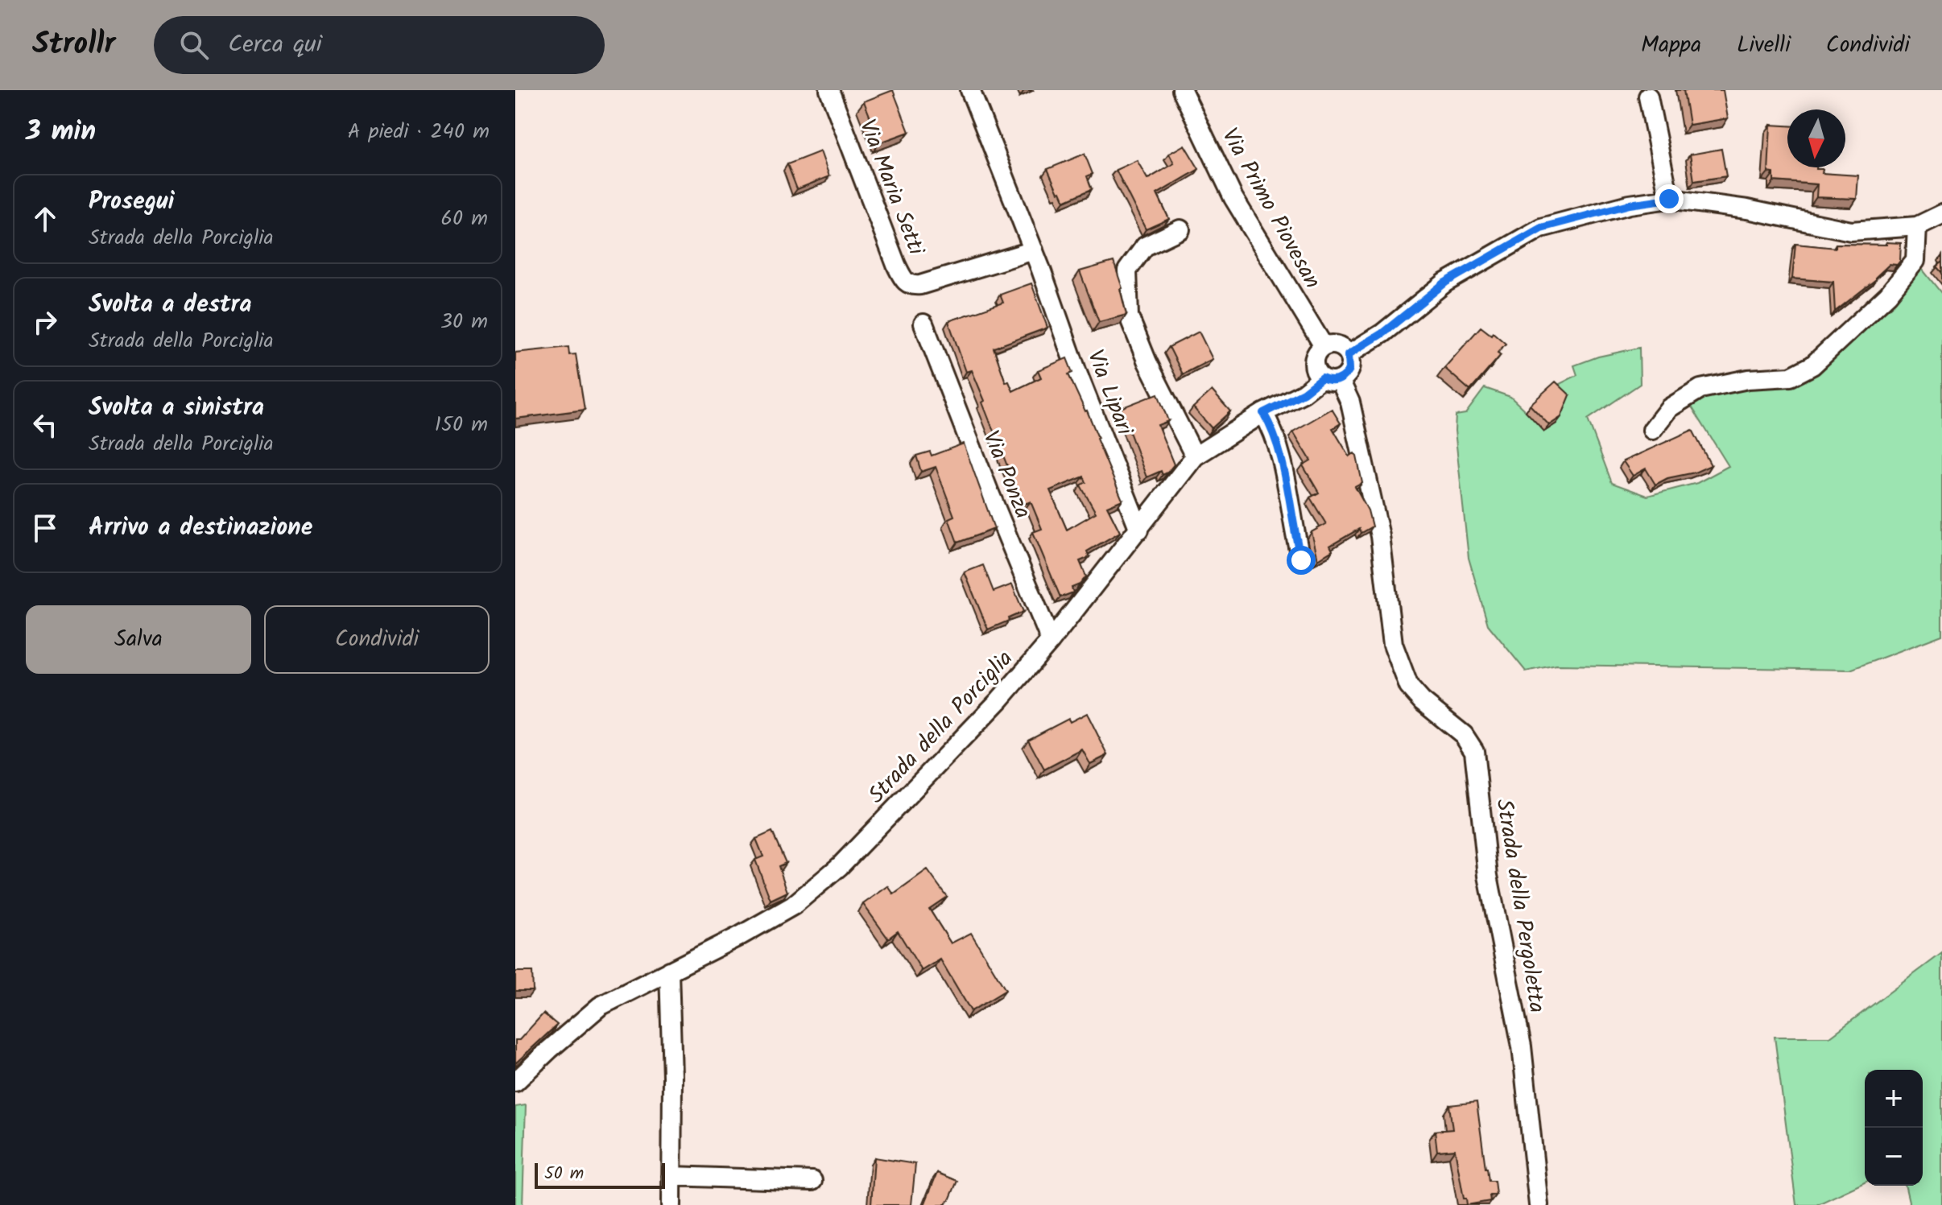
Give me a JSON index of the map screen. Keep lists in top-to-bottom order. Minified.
{"streets":{"street":["Via Maria Setti","Via Primo Piovesan","Via Lipari","Via Ponza","Strada della Porciglia","Strada della Pergoletta"]},"crossings":[["Via Maria Setti","Via Lipari"],["Via Primo Piovesan","Strada della Porciglia"],["Via Primo Piovesan","Strada della Pergoletta"],["Via Lipari","Strada della Porciglia"],["Via Ponza","Strada della Porciglia"],["Strada della Porciglia","Strada della Pergoletta"]],"scale_bar":"50 m","north":"bottom","page":{"header":"Strollr","search":"Cerca qui","nav":["Mappa","Livelli","Condividi"],"heading":["3 min","A piedi · 240 m"],"list":[["Prosegui","Strada della Porciglia","60 m"],["Svolta a destra","Strada della Porciglia","30 m"],["Svolta a sinistra","Strada della Porciglia","150 m"],"Arrivo a destinazione"],"buttons":["Salva","Condividi"],"map_buttons":["+","−"],"scale":"50 m"}}
